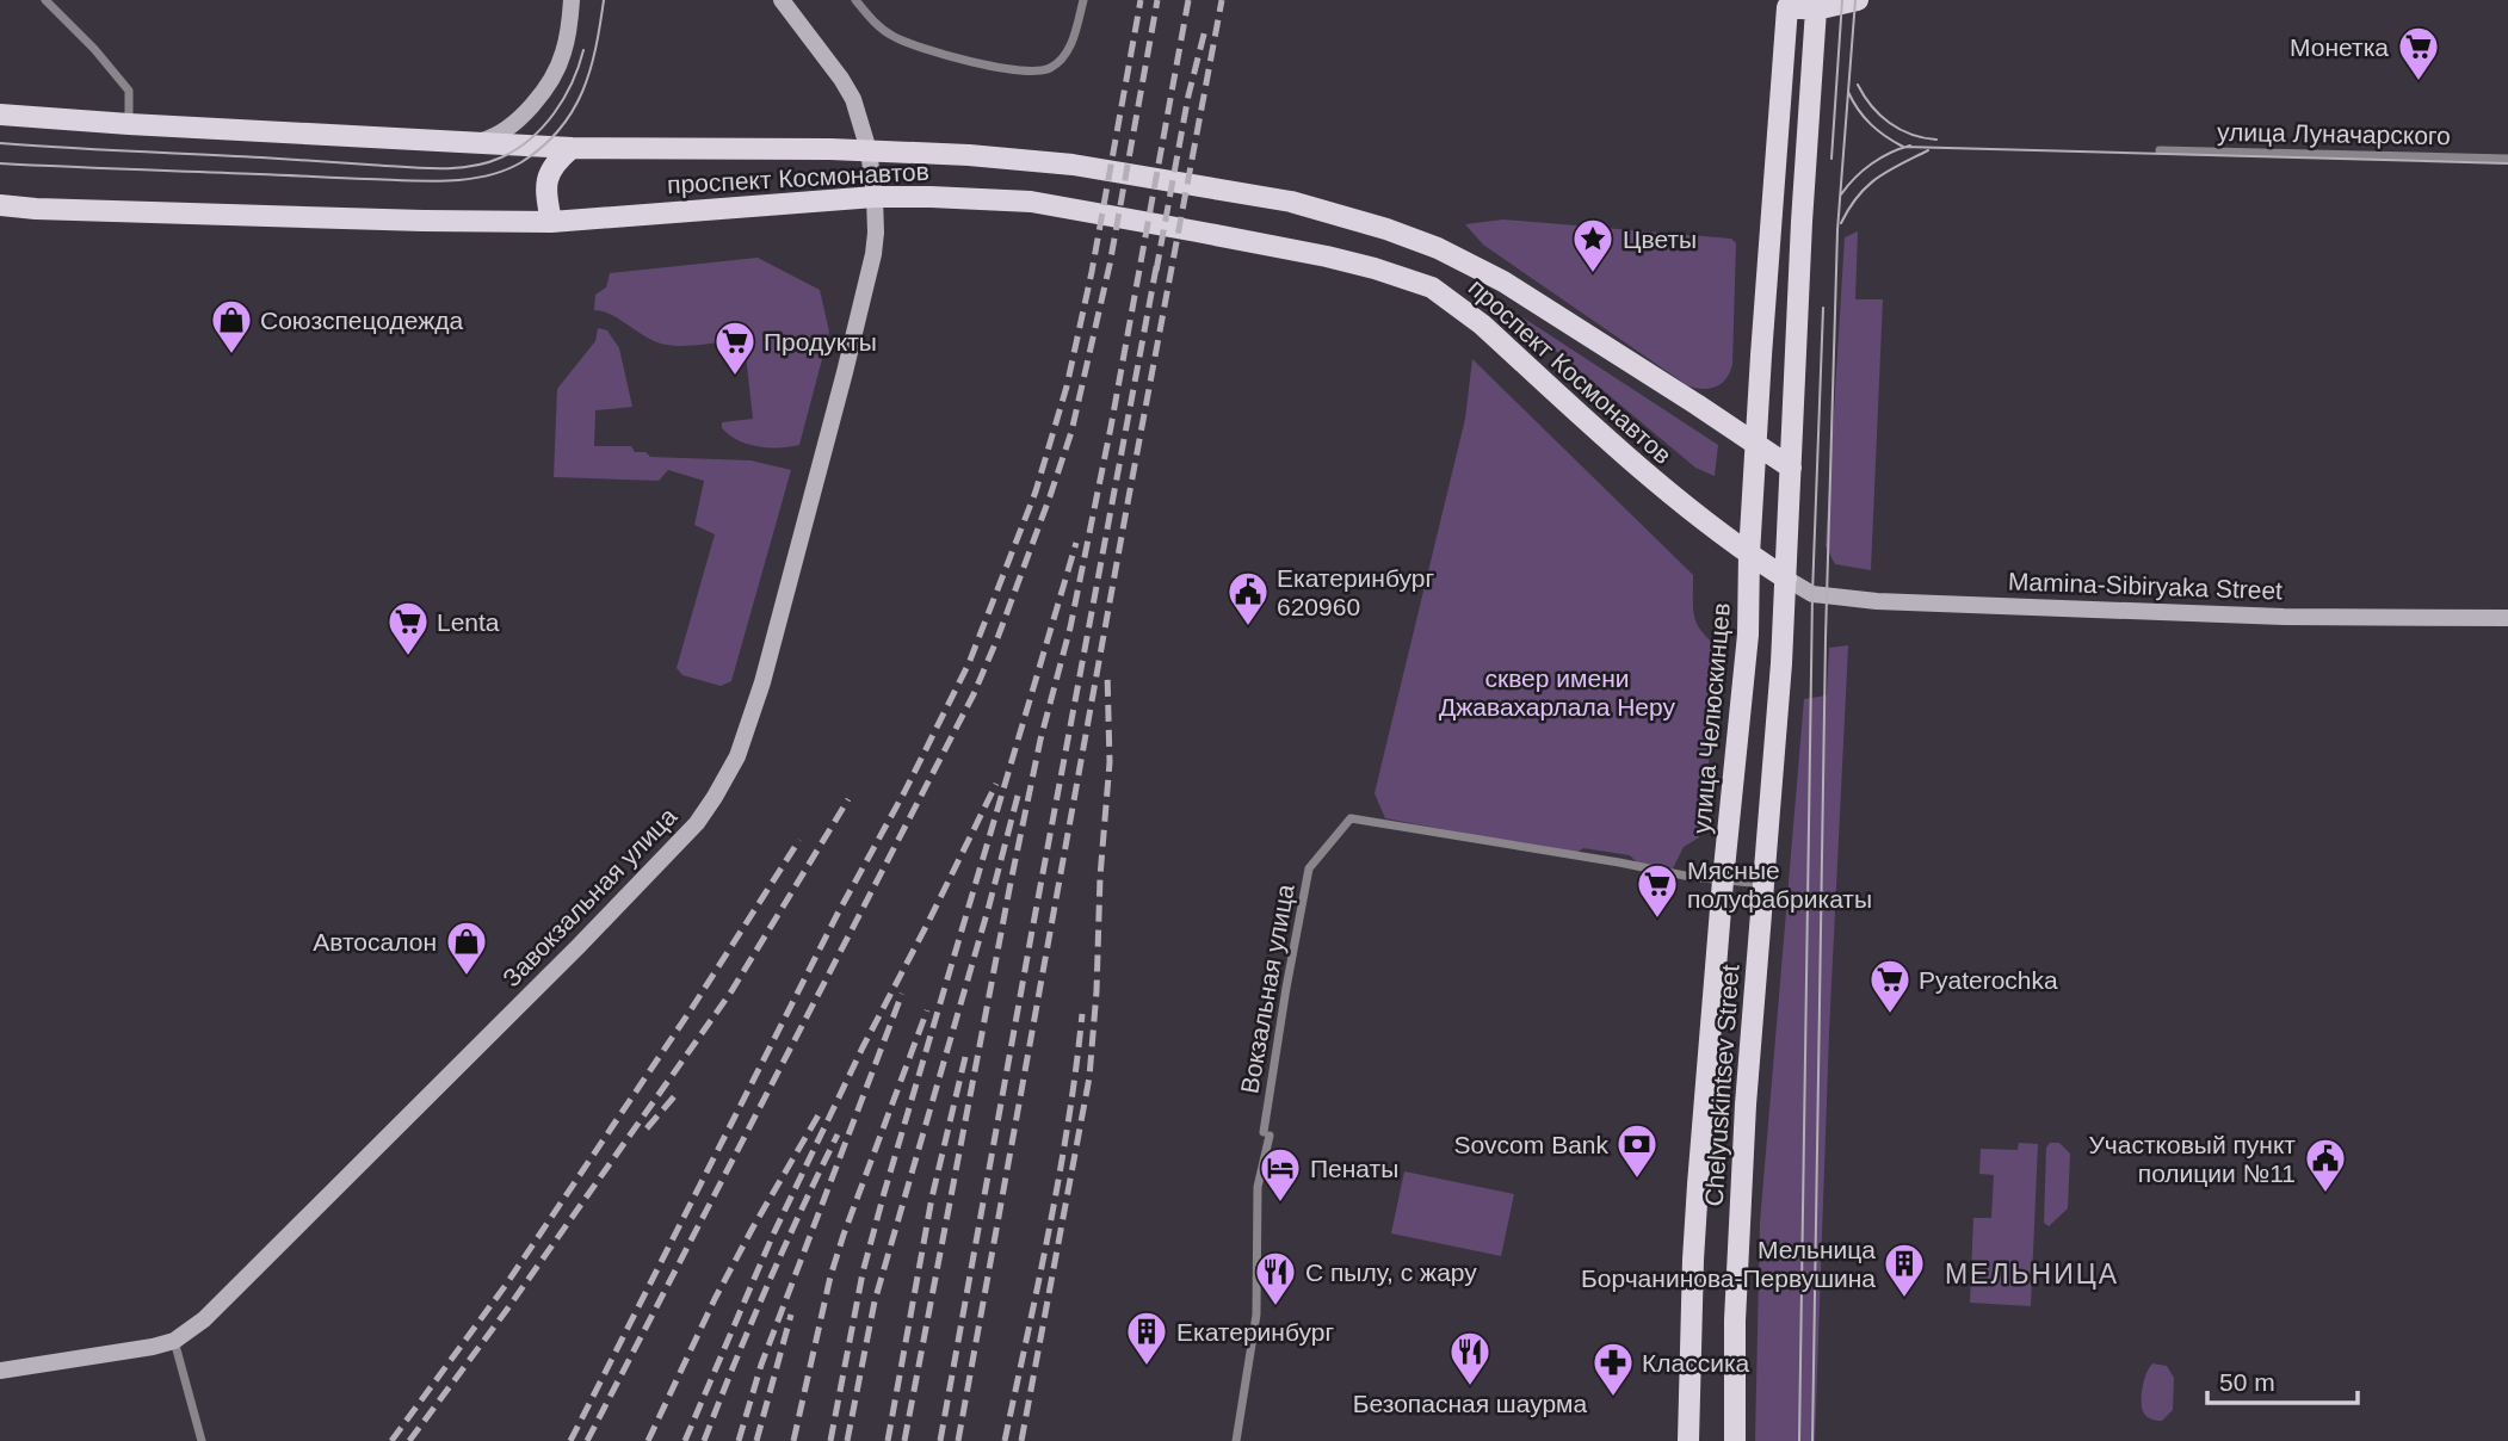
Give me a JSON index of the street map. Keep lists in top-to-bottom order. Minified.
{"streets":{"main road":["проспект Космонавтов","Mamina-Sibiryaka Street","улица Челюскинцев","Завокзальная улица","Chelyuskintsev Street"],"street":["улица Луначарского","Вокзальная улица"]},"crossings":[["проспект Космонавтов","Mamina-Sibiryaka Street"],["проспект Космонавтов","улица Челюскинцев"],["проспект Космонавтов","Завокзальная улица"],["улица Челюскинцев","Вокзальная улица"]],"districts":["МЕЛЬНИЦА"],"parks":["сквер имени Джавахарлала Неру"],"places":{"supermarket":["Монетка","Продукты","Lenta","Мясные полуфабрикаты","Pyaterochka"],"place":["Цветы"],"shop":["Союзспецодежда","Автосалон"],"public building":["Екатеринбург 620960","Участковый пункт полиции №11"],"bank":["Sovcom Bank"],"hotel":["Пенаты"],"building":["Мельница Борчанинова-Первушина","Екатеринбург"],"restaurant":["С пылу, с жару","Безопасная шаурма"],"pharmacy":["Классика"]},"scale_bar":"50 m"}
